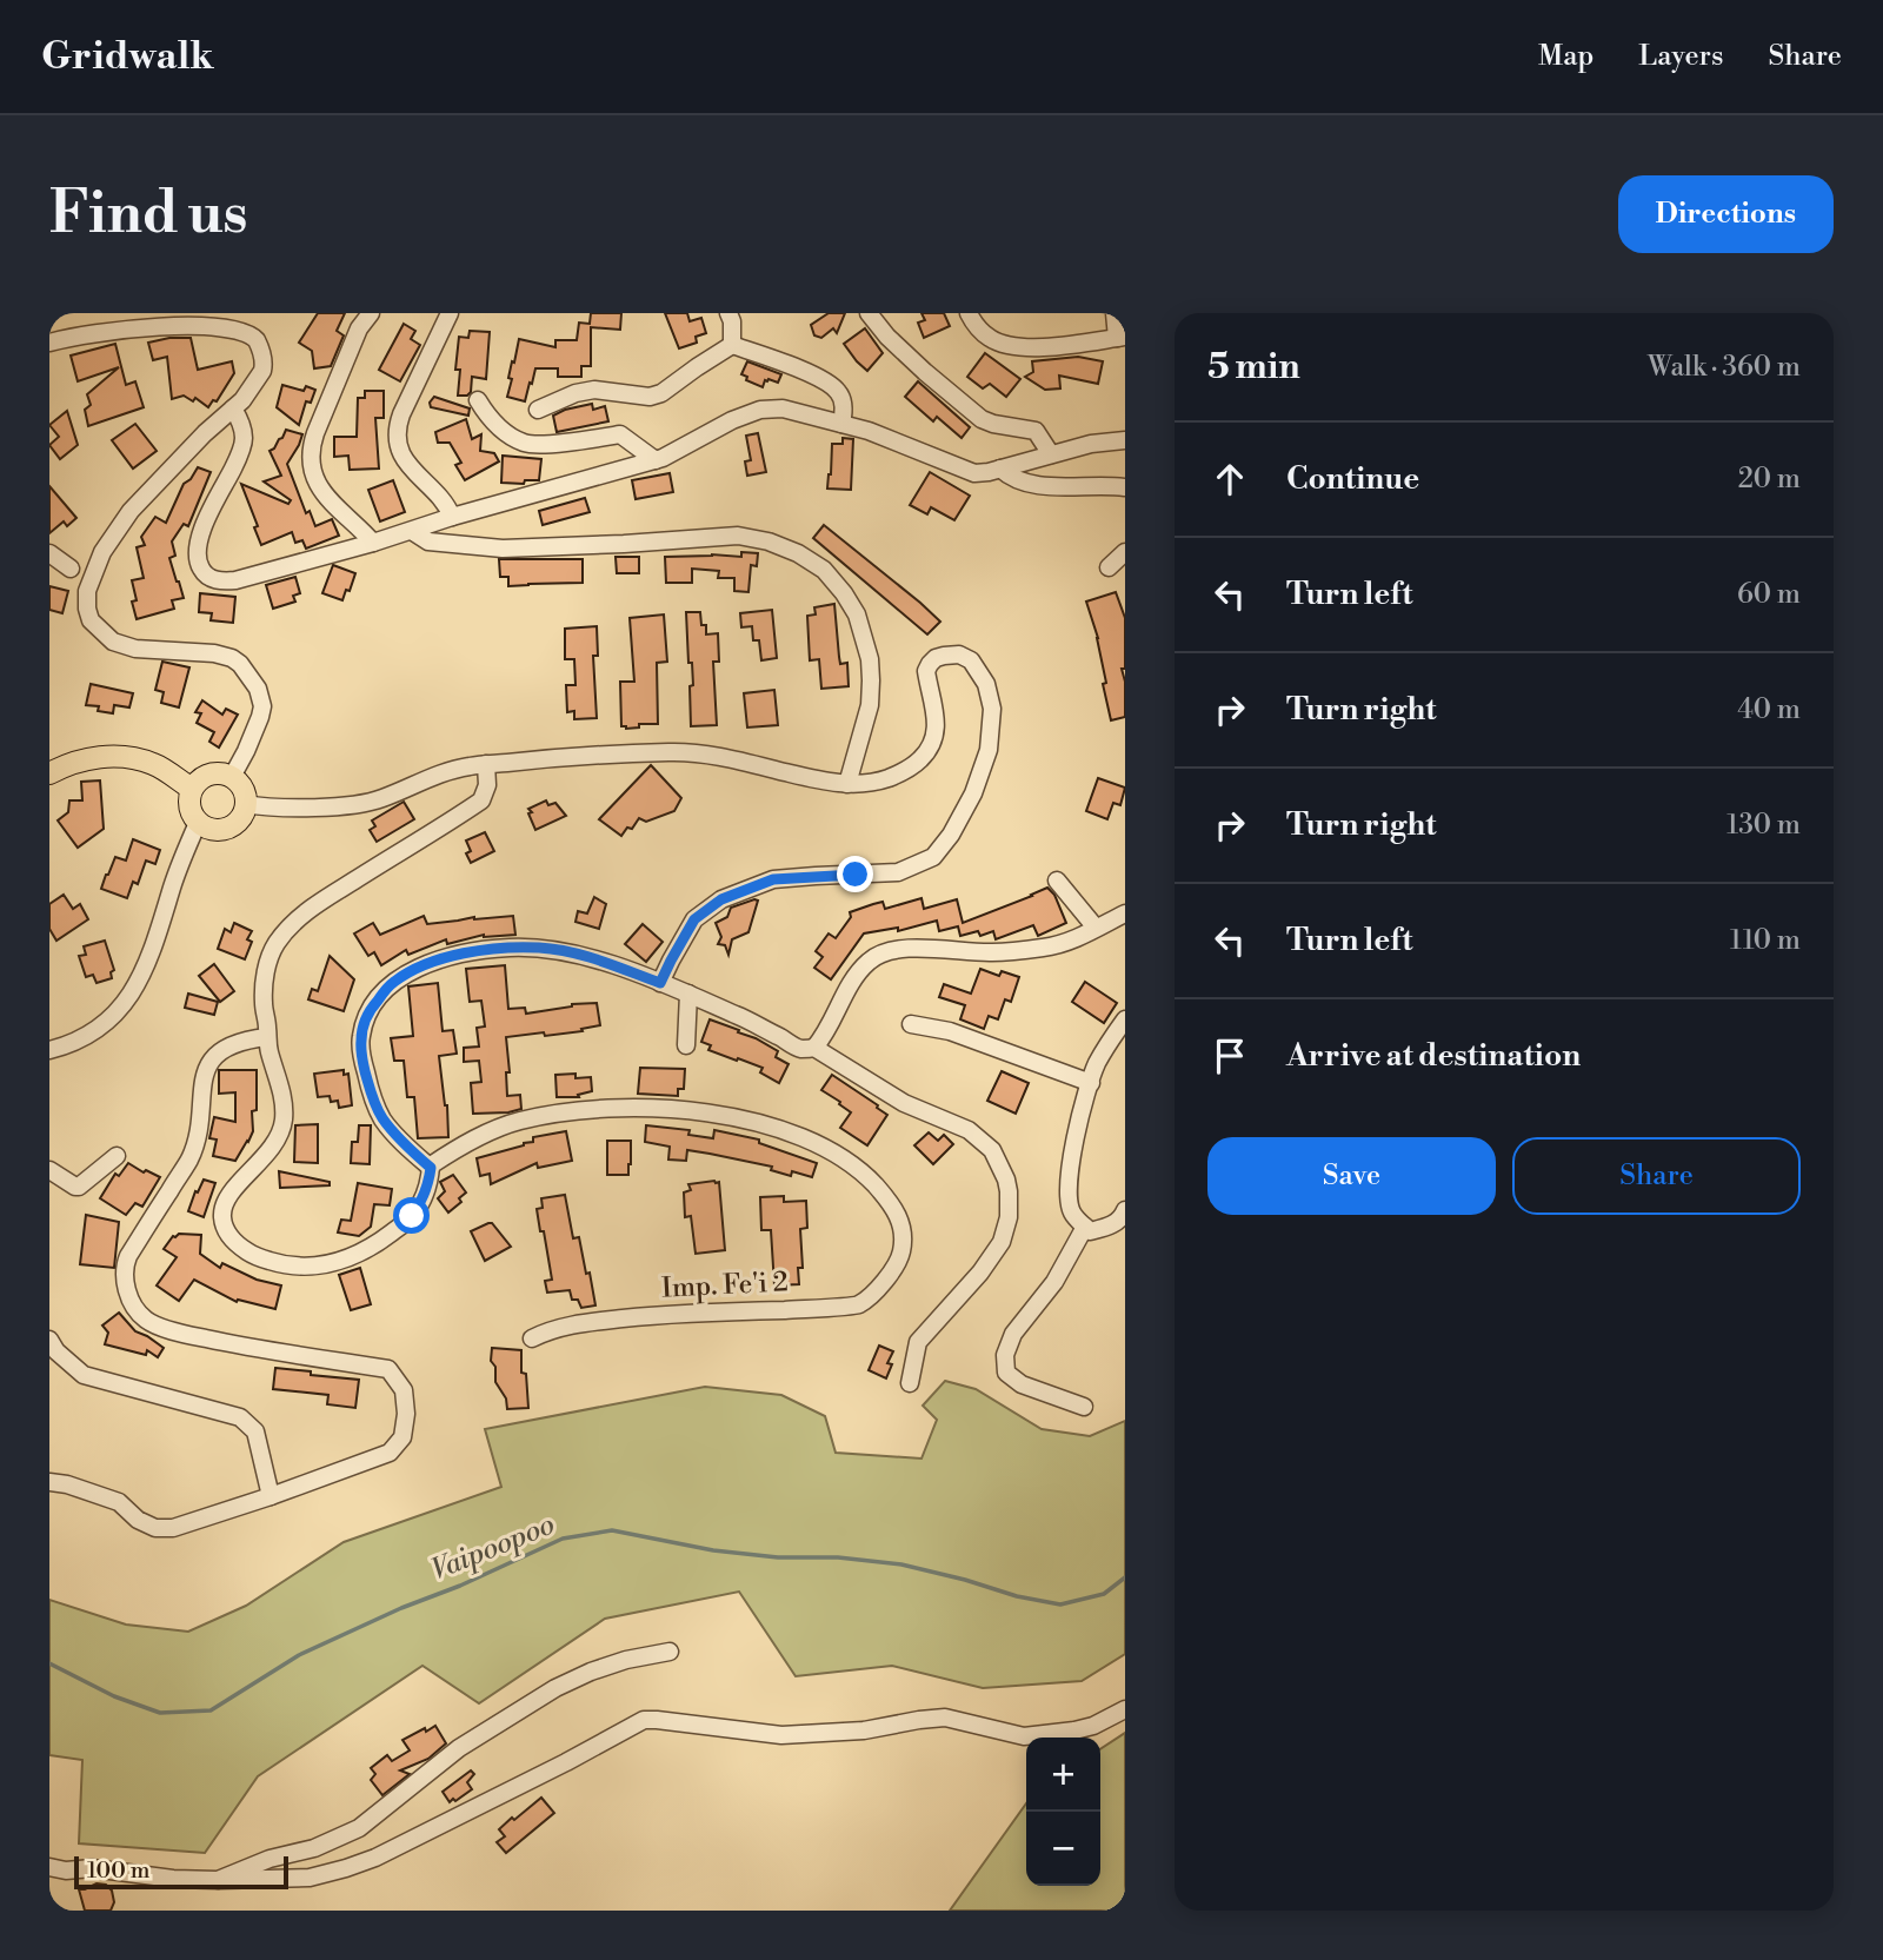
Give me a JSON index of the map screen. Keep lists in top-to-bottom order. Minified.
{"streets":{"street":["Imp. Fe'i 2"]},"water":["Vaipoopoo"],"scale_bar":"100 m","page":{"header":"Gridwalk","nav":["Map","Layers","Share"],"buttons":["Directions",["Save","Share"]],"title":"Find us","heading":["5 min","Walk · 360 m"],"list":[["Continue","20 m"],["Turn left","60 m"],["Turn right","40 m"],["Turn right","130 m"],["Turn left","110 m"],"Arrive at destination"],"map_buttons":["+","−"],"scale":"100 m"}}
